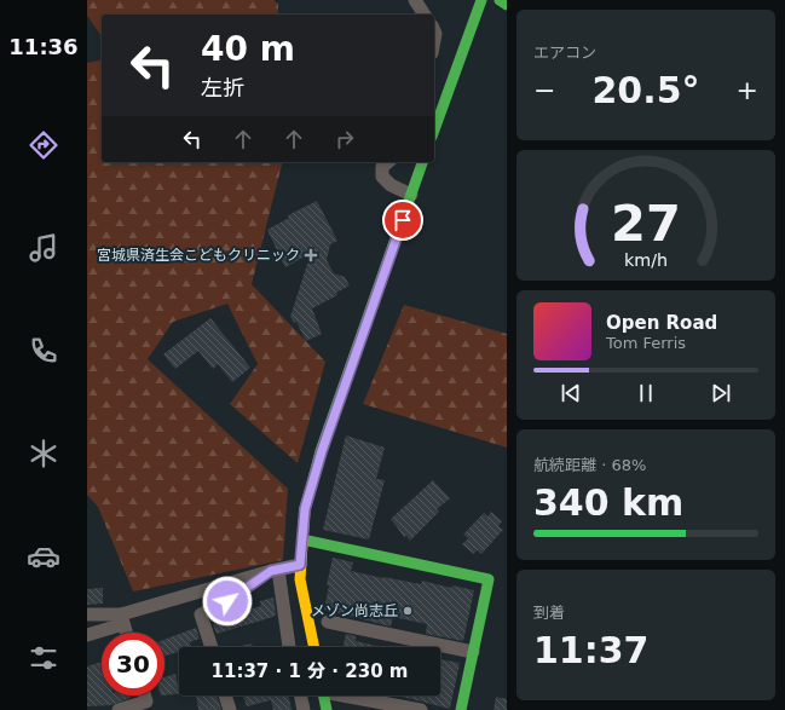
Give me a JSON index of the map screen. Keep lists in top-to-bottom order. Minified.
{"places":{"health":["宮城県済生会こどもクリニック"],"other":["メゾン尚志丘"]},"page":{"tabs":"11:36","tile":["エアコン",["航続距離 · 68%","340 km"],["到着","11:37"]],"turn":["40 m","左折"],"heat":["−","20.5°","+"],"song":["Open Road","Tom Ferris"],"limit":"30","trip":"11:37 · 1 分 · 230 m","gauge":["27","km/h"]}}
